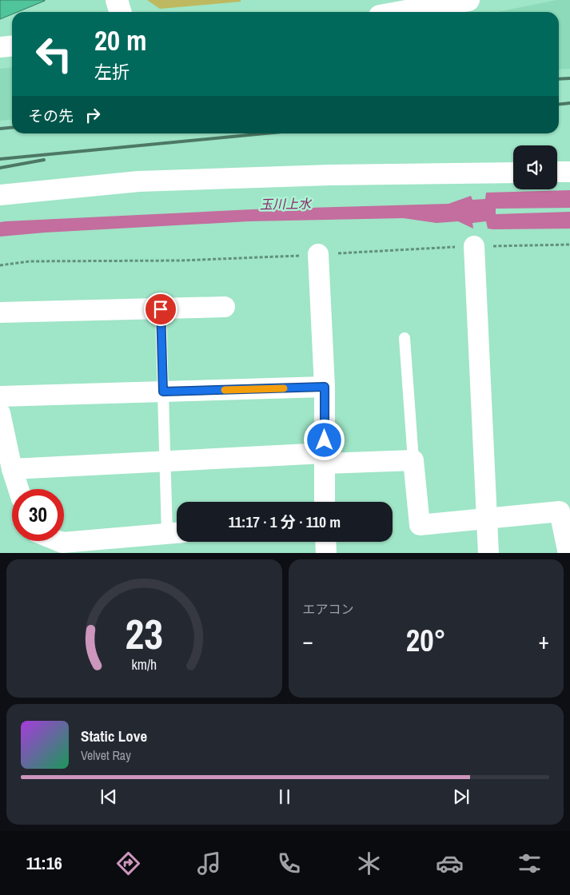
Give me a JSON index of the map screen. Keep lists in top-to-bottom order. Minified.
{"water":["玉川上水"],"page":{"turn":["20 m","左折"],"then":"その先","limit":"30","trip":"11:17 · 1 分 · 110 m","tile":"エアコン","heat":["−","20°","+"],"song":["Static Love","Velvet Ray"],"tabs":"11:16","gauge":["23","km/h"]}}
